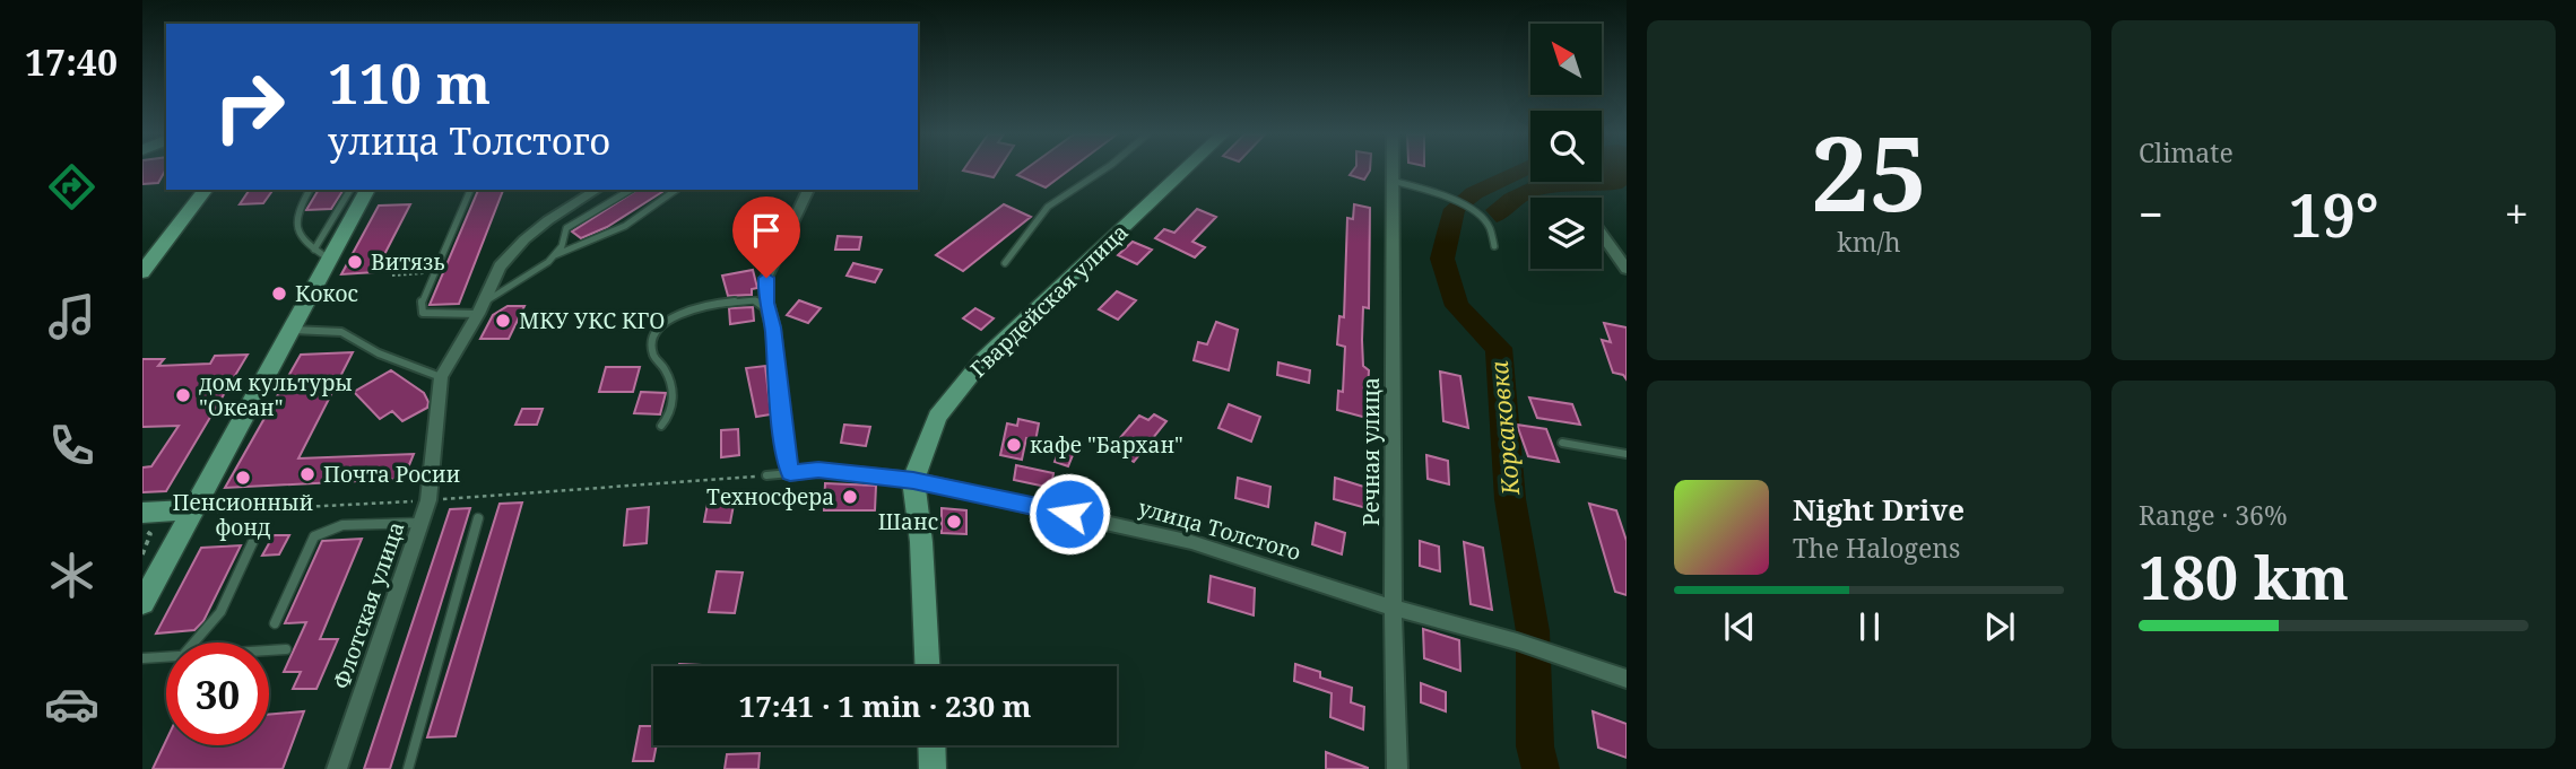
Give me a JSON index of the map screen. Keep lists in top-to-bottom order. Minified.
{"streets":{"main road":["Гвардейская улица"],"street":["Речная улица","улица Толстого","Флотская улица"]},"crossings":[["Гвардейская улица","улица Толстого"],["Речная улица","улица Толстого"]],"water":["Корсаковка"],"places":["Витязь","Кокос","МКУ УКС КГО","дом культуры \"Океан\"","кафе \"Бархан\"","Почта Росии","Пенсионный фонд","Техносфера","Шанс"],"north":"top left","page":{"tabs":"17:40","tile":[["25","km/h"],"Climate",["Range · 36%","180 km"]],"turn":["110 m","улица Толстого"],"heat":["−","19°","+"],"song":["Night Drive","The Halogens"],"limit":"30","trip":"17:41 · 1 min · 230 m"}}
